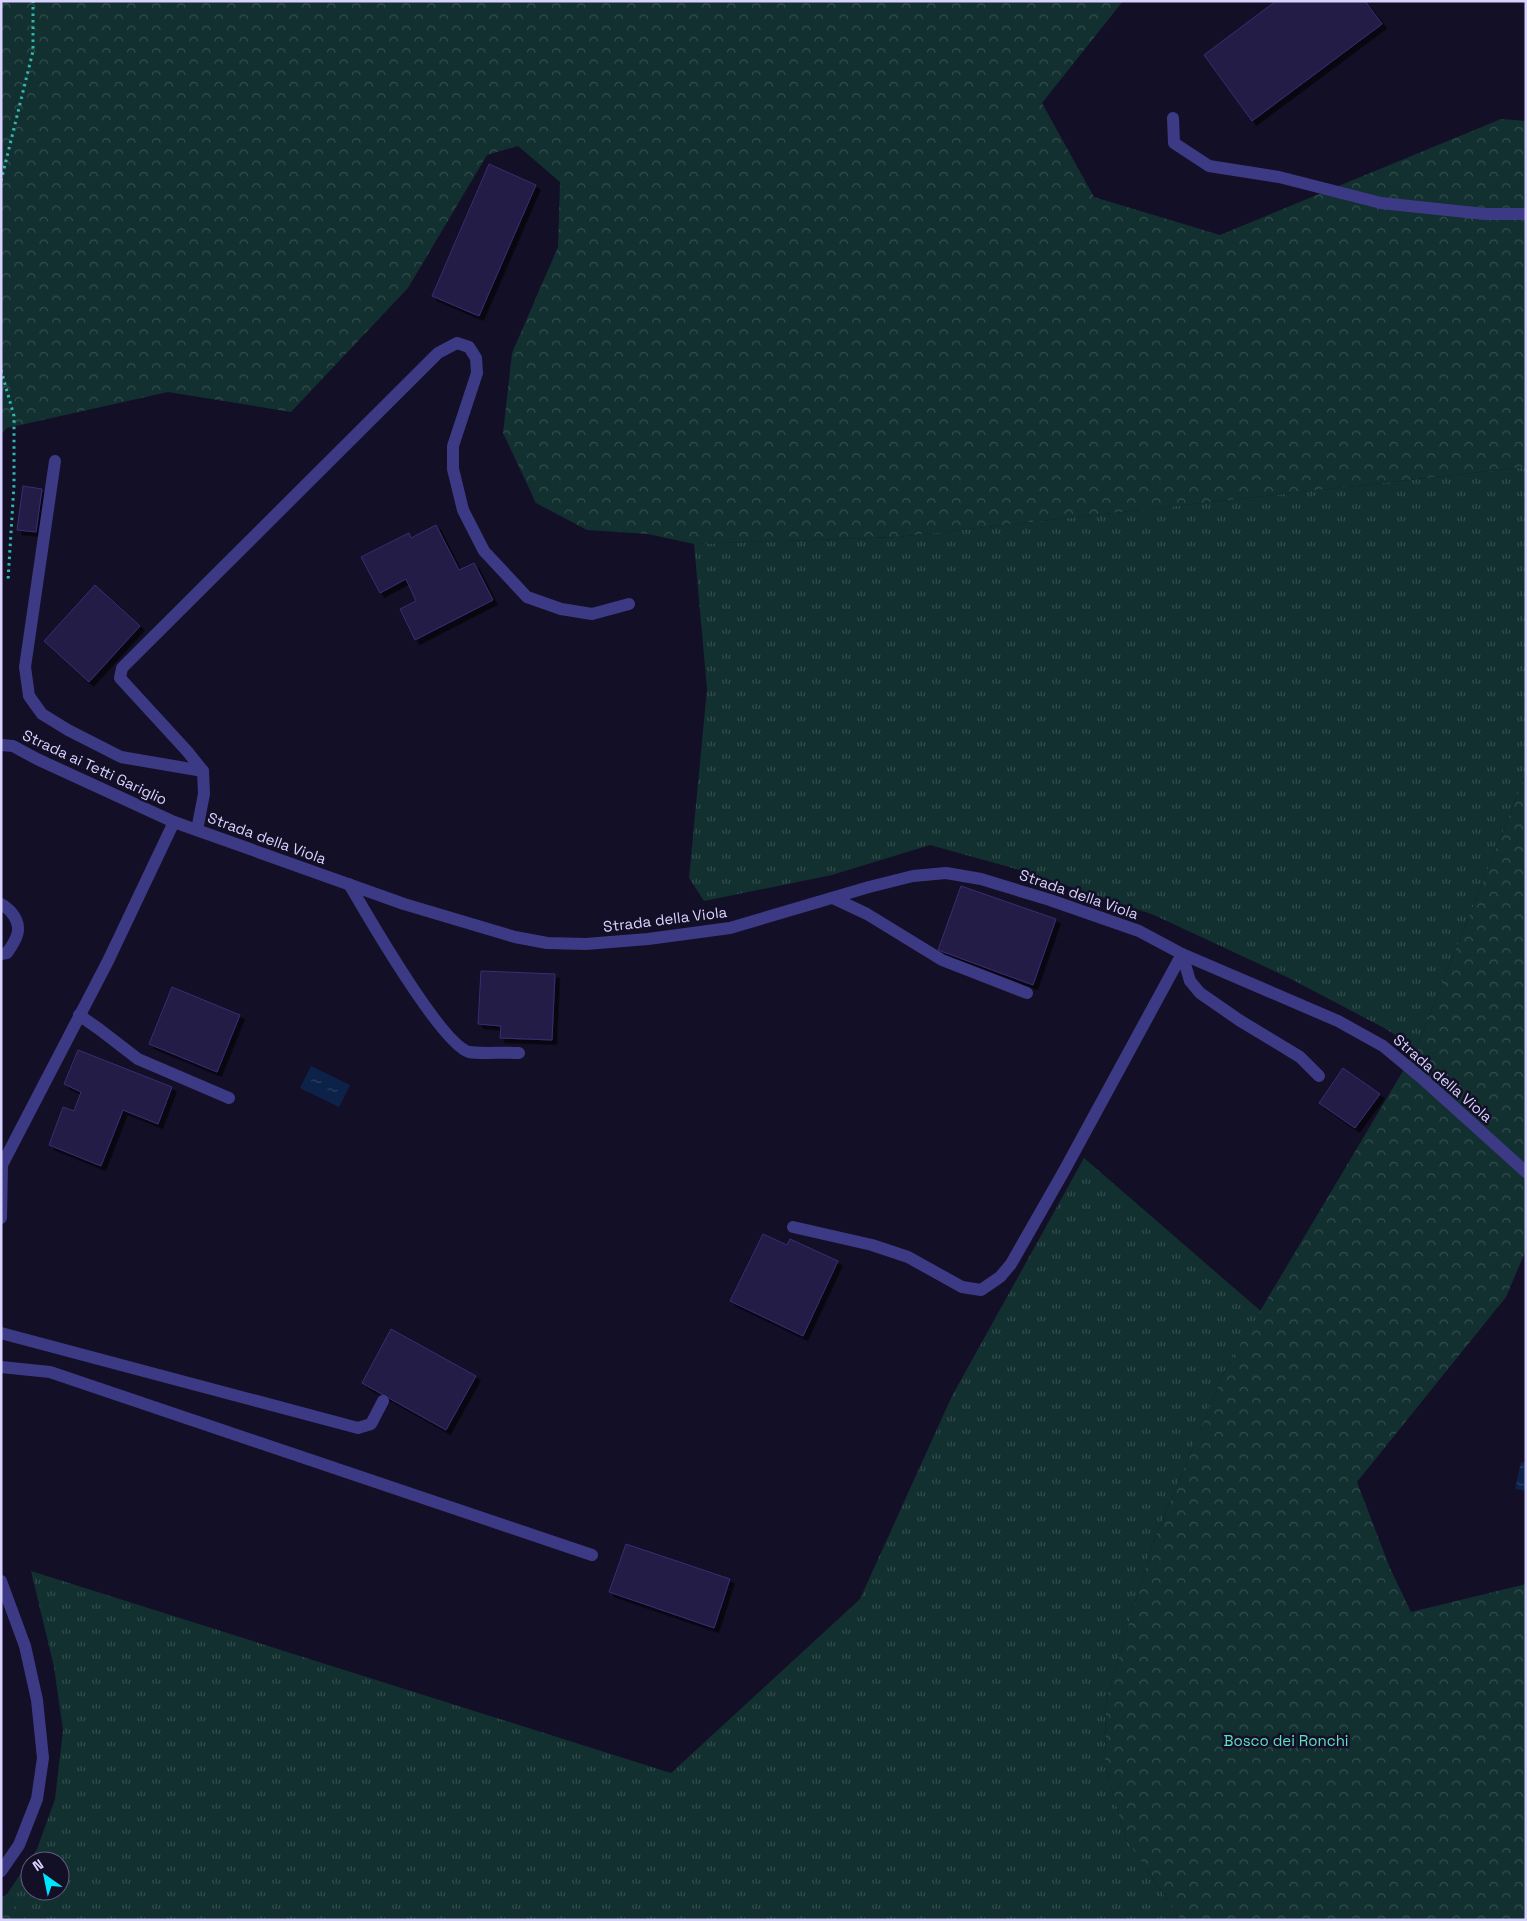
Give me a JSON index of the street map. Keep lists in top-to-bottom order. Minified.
{"streets":{"street":["Strada ai Tetti Gariglio","Strada della Viola"]},"crossings":[["Strada ai Tetti Gariglio","Strada della Viola"]],"parks":["Bosco dei Ronchi"],"north":"top left"}
